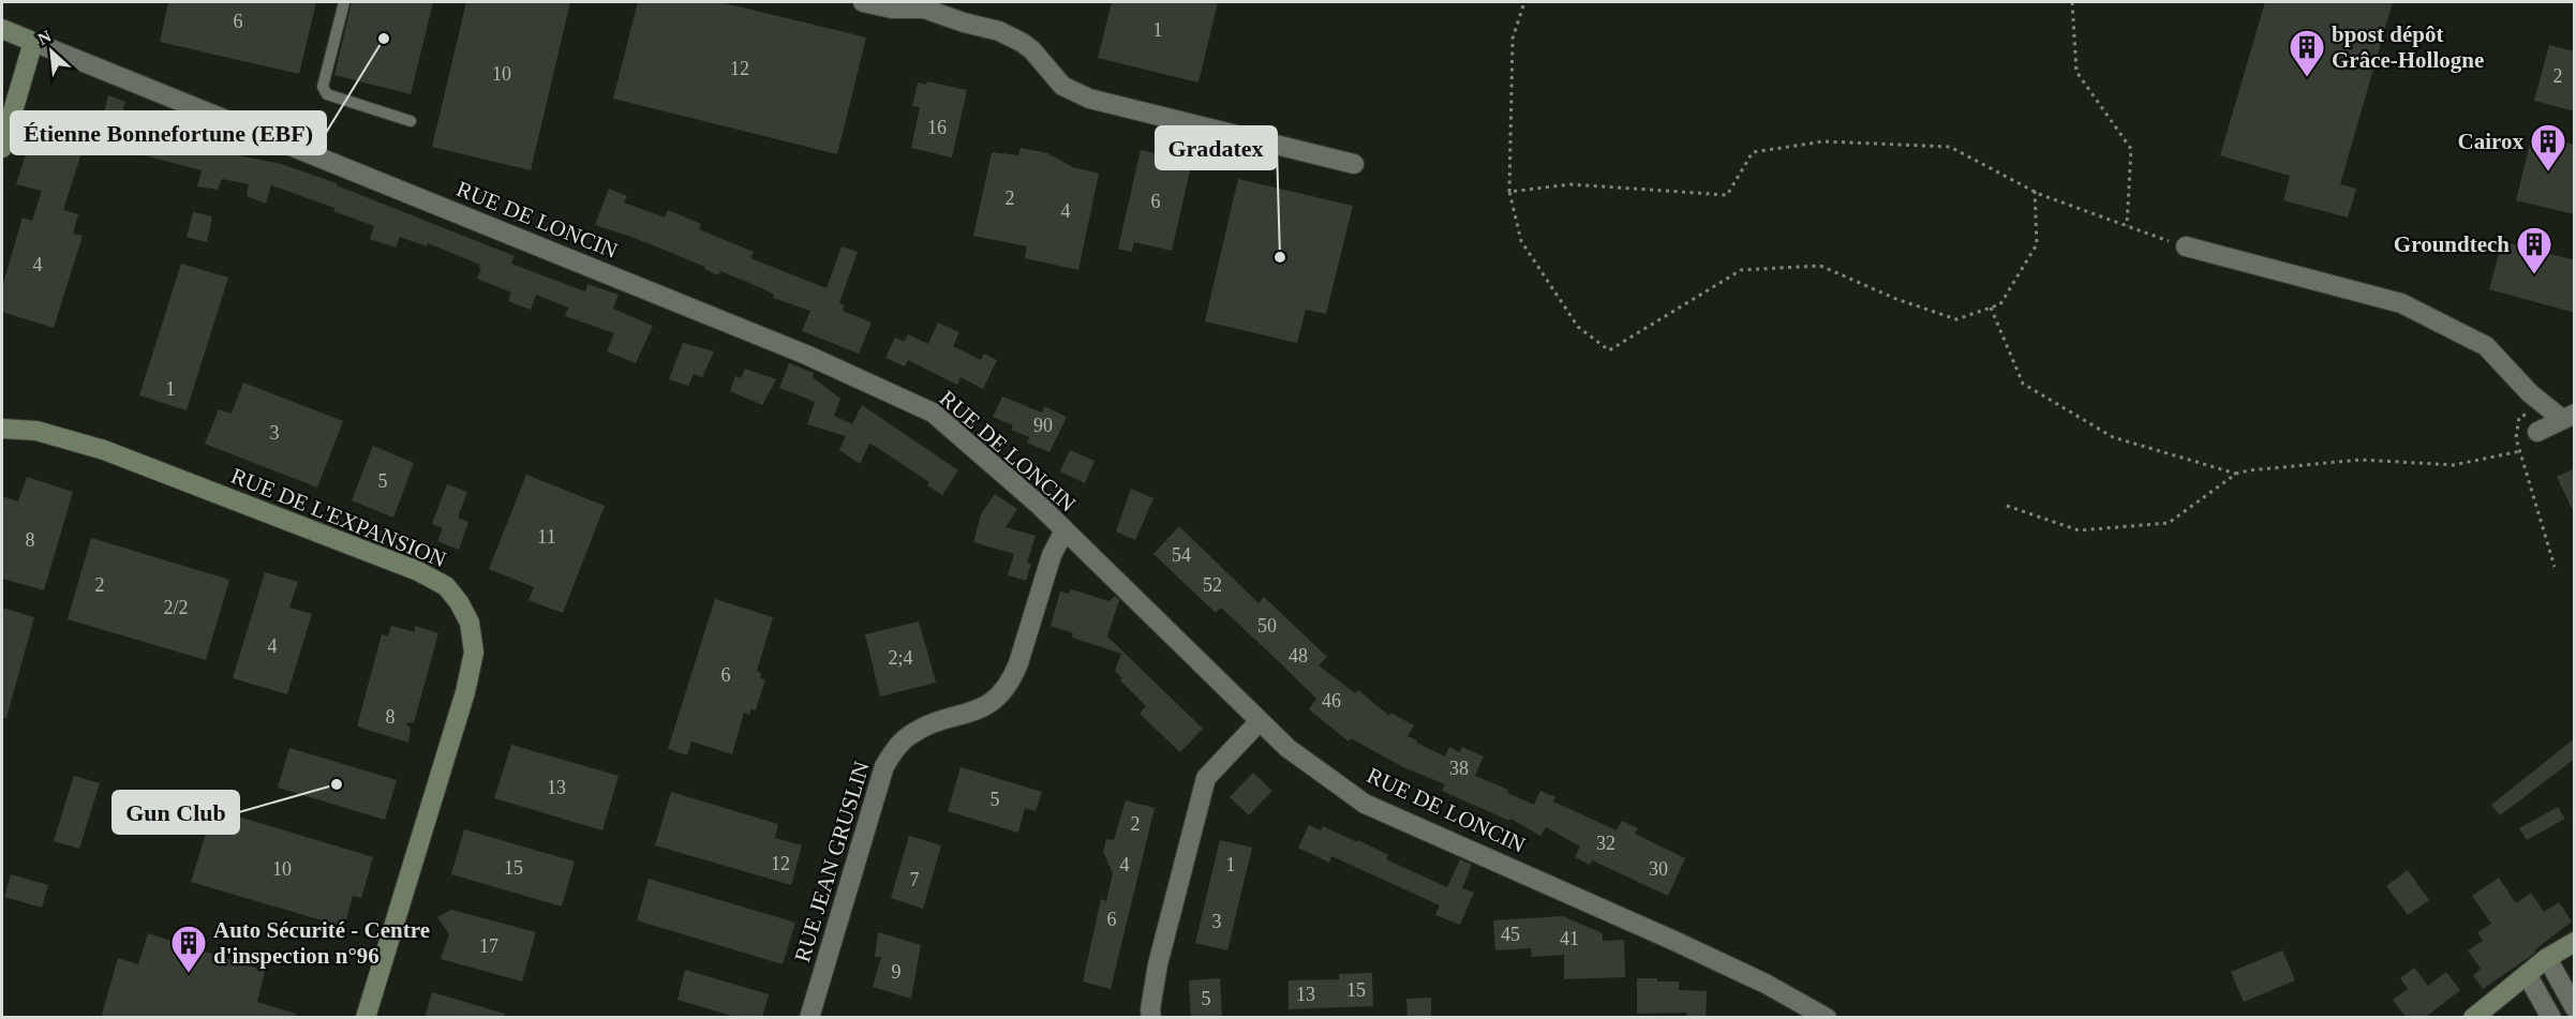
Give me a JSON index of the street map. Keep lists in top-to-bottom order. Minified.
{"streets":{"street":["RUE DE LONCIN","RUE DE L'EXPANSION","RUE JEAN GRUSLIN"]},"crossings":[["RUE DE LONCIN","RUE JEAN GRUSLIN"]],"places":{"other":["Étienne Bonnefortune (EBF)","Gradatex","Gun Club"],"building":["bpost dépôt Grâce-Hollogne","Cairox","Groundtech","Auto Sécurité - Centre d'inspection n°96"]},"house_numbers":["6","1","12","10","2","16","2","6","4","4","1","90","3","5","11","8","54","2","52","2/2","50","4","48","2;4","6","46","8","38","13","5","2","32","12","4","1","15","10","30","7","6","3","45","41","17","9","15","13","5"],"north":"top left"}
